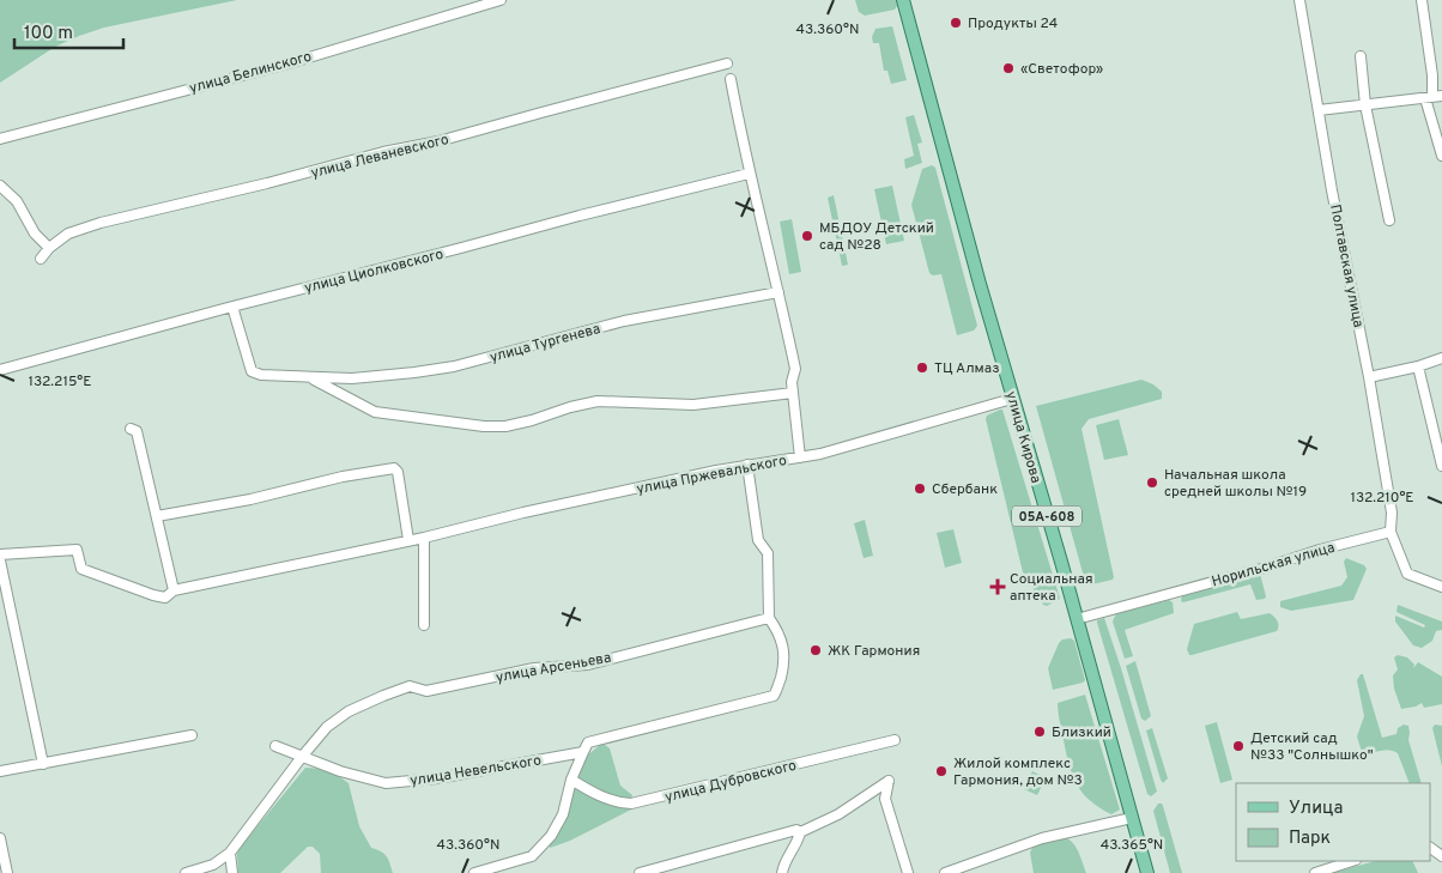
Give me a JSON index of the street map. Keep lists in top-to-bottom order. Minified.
{"streets":{"main road":["улица Кирова","05А-608"],"street":["улица Белинского","улица Леваневского","Полтавская улица","улица Циолковского","улица Тургенева","улица Пржевальского","Норильская улица","улица Арсеньева","улица Невельского","улица Дубровского"]},"crossings":[["Полтавская улица","Норильская улица"],["улица Циолковского","улица Тургенева"],["улица Кирова","улица Пржевальского"],["улица Кирова","Норильская улица"],["улица Арсеньева","улица Невельского"]],"places":{"other":["Продукты 24","«Светофор»","МБДОУ Детский сад №28","ТЦ Алмаз","Начальная школа средней школы №19","Сбербанк","ЖК Гармония","Близкий","Детский сад №33 \"Солнышко\"","Жилой комплекс Гармония, дом №3"],"health":["Социальная аптека"]},"legend":["Улица","Парк"],"scale_bar":"100 m","coordinates":["43.360°N","132.215°E","132.210°E","43.365°N"]}
